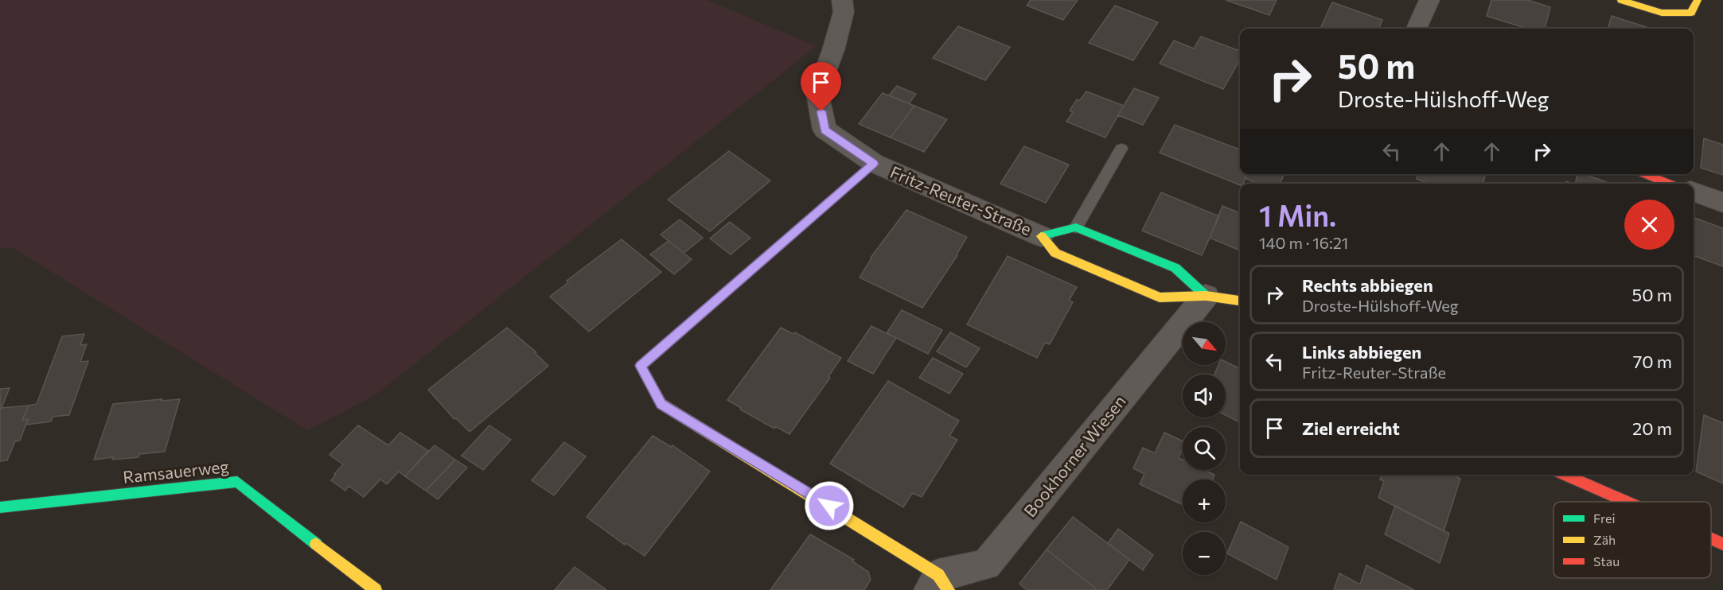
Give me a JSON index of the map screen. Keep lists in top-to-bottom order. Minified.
{"streets":{"street":["Fritz-Reuter-Straße","Bookhorner Wiesen","Ramsauerweg"]},"crossings":[["Fritz-Reuter-Straße","Bookhorner Wiesen"]],"legend":["Frei","Zäh","Stau"],"north":"bottom right","page":{"turn":["50 m","Droste-Hülshoff-Weg"],"heading":["1 Min.","140 m · 16:21"],"list":[{"name":"Rechts abbiegen","note":"Droste-Hülshoff-Weg","value":"50 m"},{"name":"Links abbiegen","note":"Fritz-Reuter-Straße","value":"70 m"},{"name":"Ziel erreicht","value":"20 m"}],"map_buttons":["+","−"]}}
